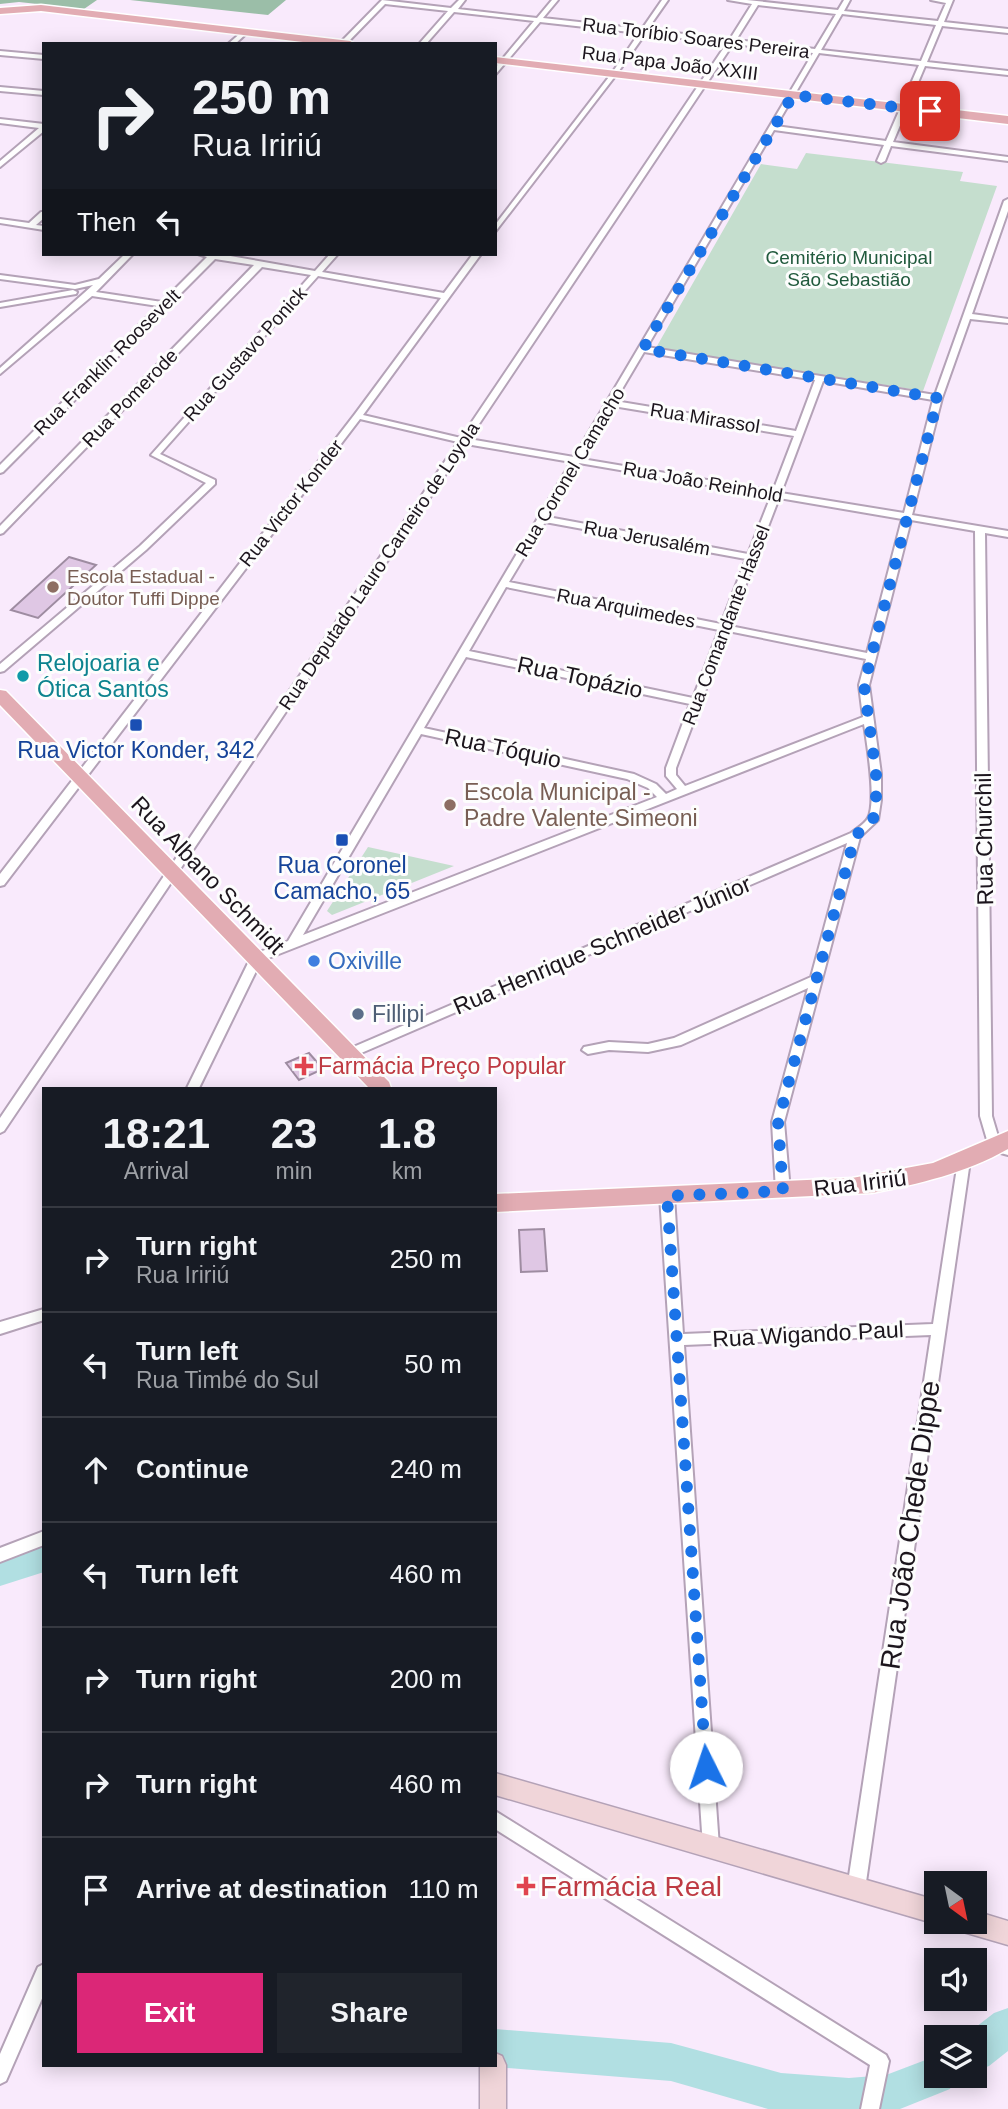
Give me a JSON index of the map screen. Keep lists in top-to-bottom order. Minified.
{"streets":{"main road":["Rua Papa João XXIII","Rua Albano Schmidt","Rua Iririú"],"street":["Rua Toríbio Soares Pereira","Rua Gustavo Ponick","Rua Franklin Roosevelt","Rua Pomerode","Rua Mirassol","Rua Coronel Camacho","Rua João Reinhold","Rua Victor Konder","Rua Jerusalém","Rua Deputado Lauro Carneiro de Loyola","Rua Arquimedes","Rua Comandante Hassel","Rua Topázio","Rua Tóquio","Rua Churchil","Rua Henrique Schneider Júnior","Rua Wigando Paul","Rua João Chede Dippe"]},"crossings":[["Rua Toríbio Soares Pereira","Rua Coronel Camacho"],["Rua Toríbio Soares Pereira","Rua Deputado Lauro Carneiro de Loyola"],["Rua Papa João XXIII","Rua Coronel Camacho"],["Rua Papa João XXIII","Rua Deputado Lauro Carneiro de Loyola"],["Rua Mirassol","Rua Coronel Camacho"],["Rua Mirassol","Rua Comandante Hassel"],["Rua Coronel Camacho","Rua João Reinhold"],["Rua Coronel Camacho","Rua Jerusalém"],["Rua Coronel Camacho","Rua Arquimedes"],["Rua Coronel Camacho","Rua Topázio"],["Rua Coronel Camacho","Rua Tóquio"],["Rua João Reinhold","Rua Victor Konder"],["Rua João Reinhold","Rua Deputado Lauro Carneiro de Loyola"],["Rua João Reinhold","Rua Comandante Hassel"],["Rua João Reinhold","Rua Churchil"],["Rua Victor Konder","Rua Albano Schmidt"],["Rua Jerusalém","Rua Comandante Hassel"],["Rua Deputado Lauro Carneiro de Loyola","Rua Albano Schmidt"],["Rua Arquimedes","Rua Comandante Hassel"],["Rua Comandante Hassel","Rua Topázio"],["Rua Churchil","Rua Iririú"],["Rua Albano Schmidt","Rua Henrique Schneider Júnior"],["Rua Iririú","Rua João Chede Dippe"],["Rua Wigando Paul","Rua João Chede Dippe"]],"parks":["Cemitério Municipal São Sebastião"],"places":{"other":["Escola Estadual - Doutor Tuffi Dippe","Relojoaria e Ótica Santos","Escola Municipal - Padre Valente Simeoni","Oxiville","Fillipi"],"transit":["Rua Victor Konder, 342","Rua Coronel Camacho, 65"],"health":["Farmácia Preço Popular","Farmácia Real"]},"north":"bottom right","page":{"turn":["250 m","Rua Iririú"],"then":"Then","eta":["18:21","Arrival","23","min","1.8","km"],"list":[{"name":"Turn right","note":"Rua Iririú","value":"250 m"},{"name":"Turn left","note":"Rua Timbé do Sul","value":"50 m"},{"name":"Continue","value":"240 m"},{"name":"Turn left","value":"460 m"},{"name":"Turn right","value":"200 m"},{"name":"Turn right","value":"460 m"},{"name":"Arrive at destination","value":"110 m"}],"buttons":["Exit","Share"]}}
